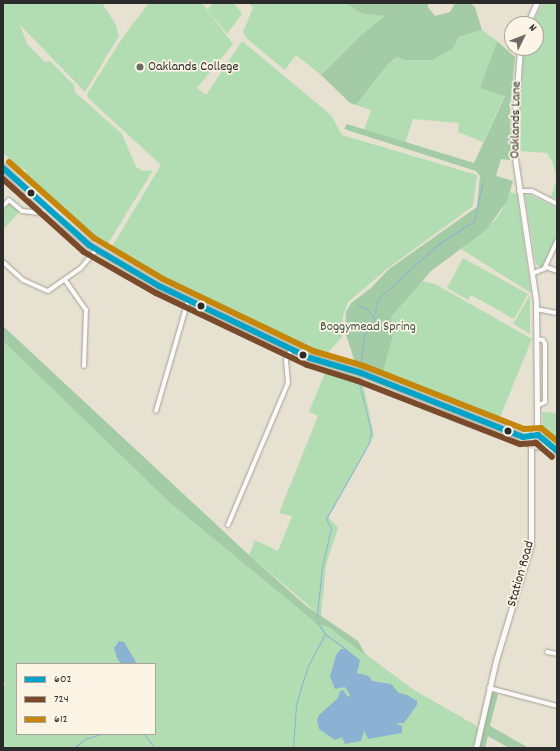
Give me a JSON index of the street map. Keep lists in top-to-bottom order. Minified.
{"streets":{"street":["Oaklands Lane","Station Road"]},"parks":["Boggymead Spring"],"places":["Oaklands College"],"lines":["transit line 612","transit line 602","transit line 724"],"legend":["602","724","612"],"north":"top right"}
